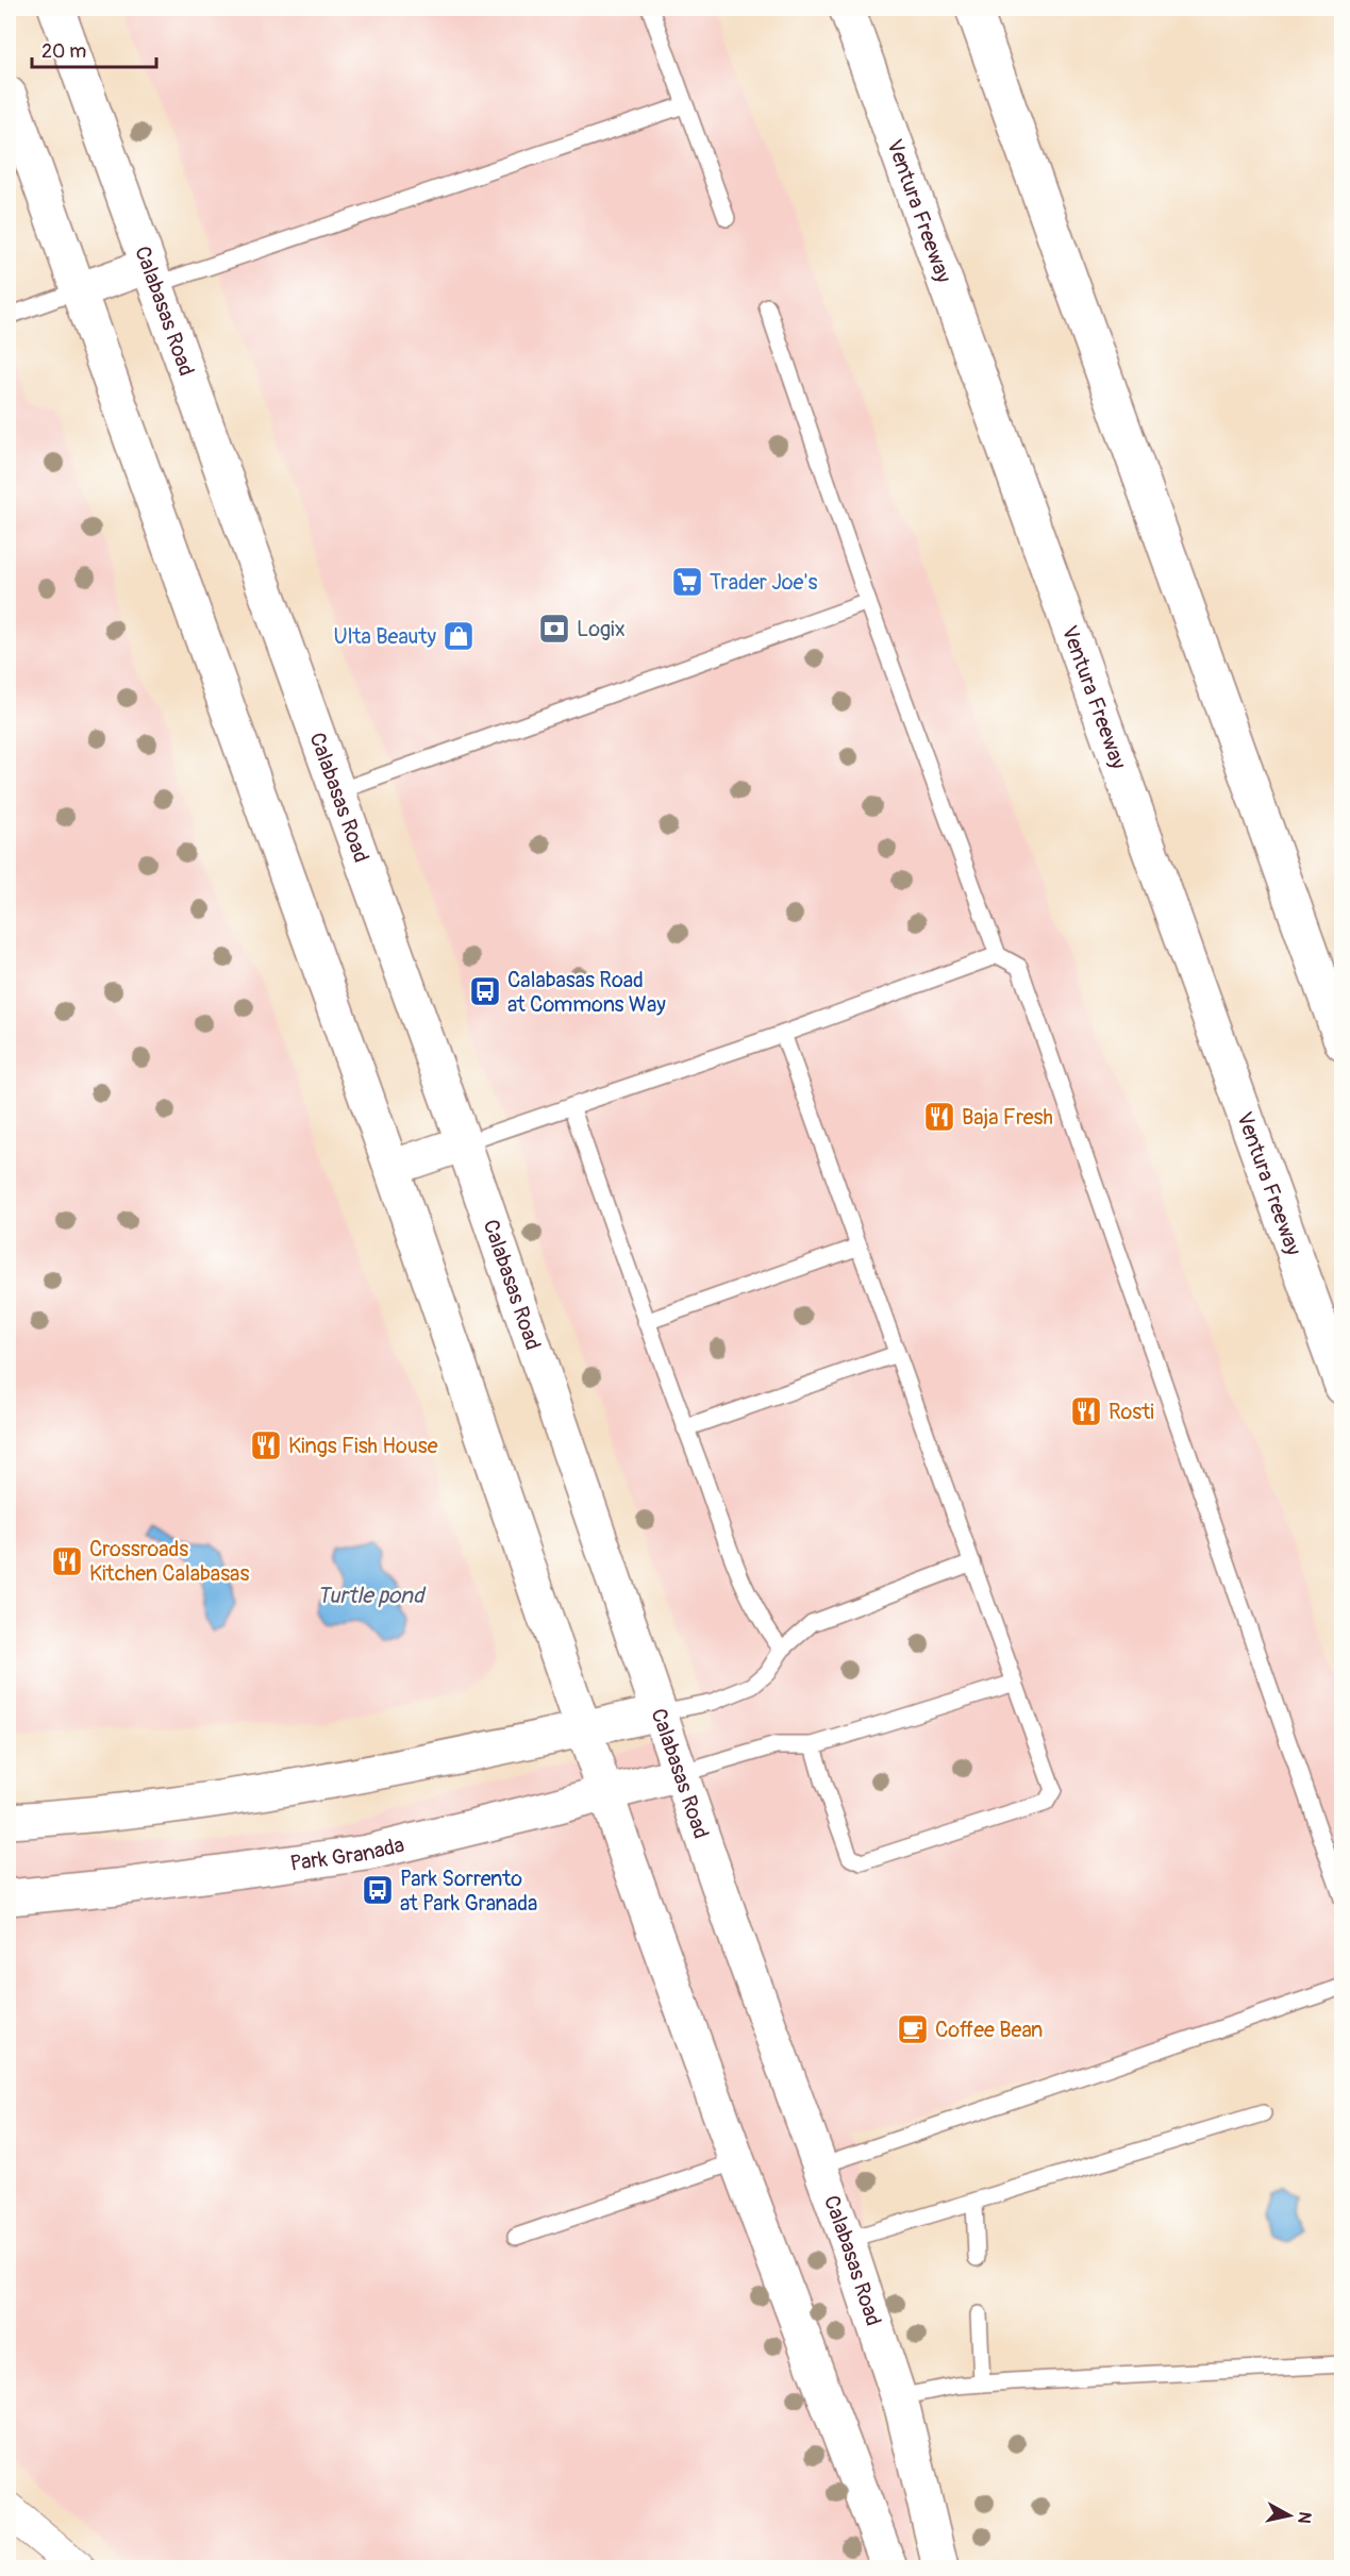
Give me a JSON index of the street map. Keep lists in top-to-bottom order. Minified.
{"streets":{"main road":["Ventura Freeway","Calabasas Road","Park Granada"]},"crossings":[["Calabasas Road","Park Granada"]],"water":["Turtle pond"],"places":{"supermarket":["Trader Joe's"],"bank":["Logix"],"shop":["Ulta Beauty"],"bus stop":["Calabasas Road at Commons Way","Park Sorrento at Park Granada"],"restaurant":["Baja Fresh","Rosti","Kings Fish House","Crossroads Kitchen Calabasas"],"cafe":["Coffee Bean"]},"scale_bar":"20 m","north":"right"}
